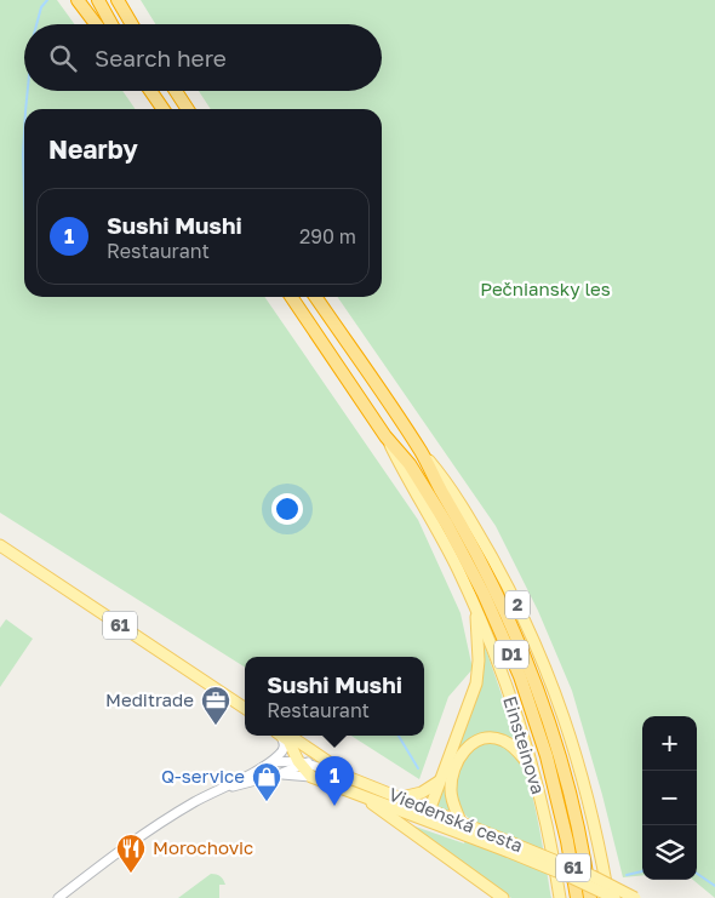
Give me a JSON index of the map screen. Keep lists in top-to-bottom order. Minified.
{"streets":{"highway":["D1"],"main road":["2","61","Einsteinova","Viedenská cesta"]},"crossings":[["2","D1"],["2","Einsteinova"],["2","Viedenská cesta"],["D1","Einsteinova"]],"parks":["Pečniansky les"],"places":{"office":["Meditrade"],"shop":["Q-service"],"restaurant":["Morochovic"]},"page":{"search":"Search here","heading":"Nearby","list":[{"mark":"1","name":"Sushi Mushi","note":"Restaurant","value":"290 m"}],"popup":["Sushi Mushi","Restaurant"],"map_buttons":["+","−"],"pins":"1"}}
